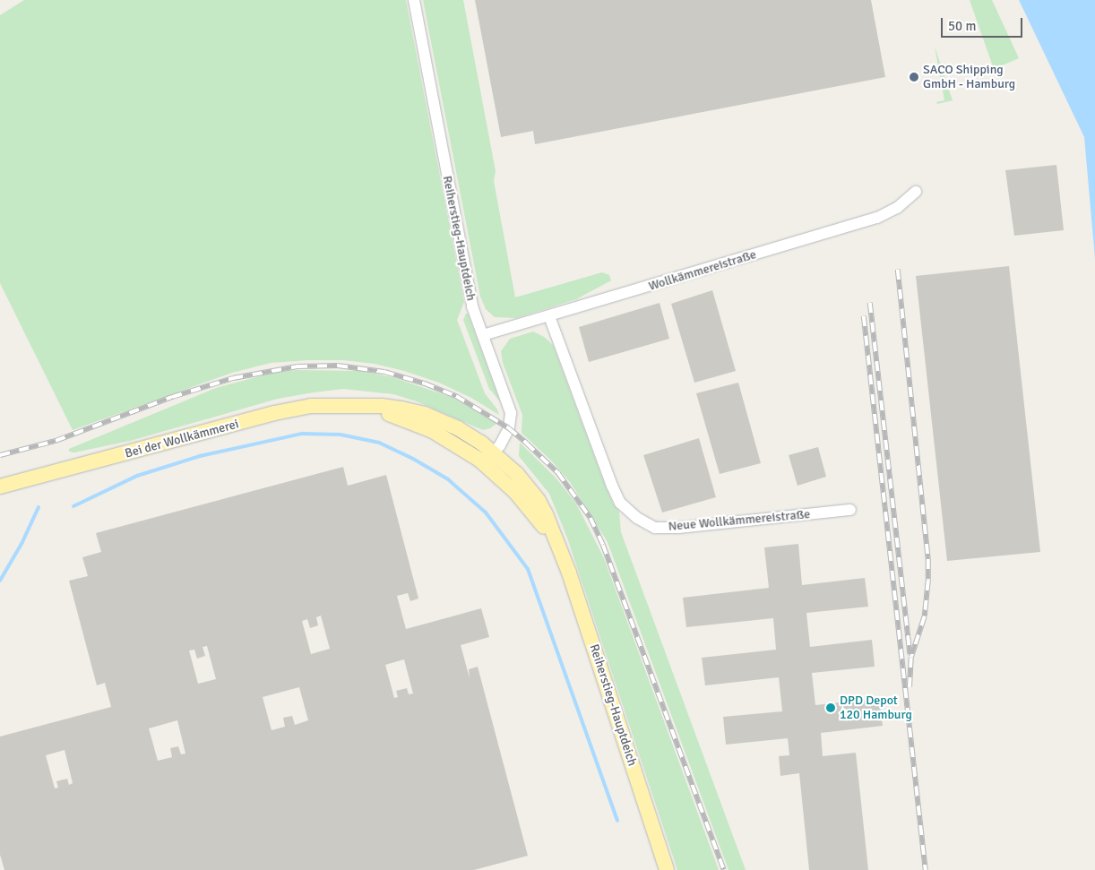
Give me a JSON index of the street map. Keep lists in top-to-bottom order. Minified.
{"streets":{"main road":["Reiherstieg-Hauptdeich","Bei der Wollkämmerei"],"street":["Wollkämmereistraße","Neue Wollkämmereistraße"]},"crossings":[["Reiherstieg-Hauptdeich","Wollkämmereistraße"],["Reiherstieg-Hauptdeich","Bei der Wollkämmerei"],["Wollkämmereistraße","Neue Wollkämmereistraße"]],"places":["SACO Shipping GmbH - Hamburg","DPD Depot 120 Hamburg"],"scale_bar":"50 m"}
